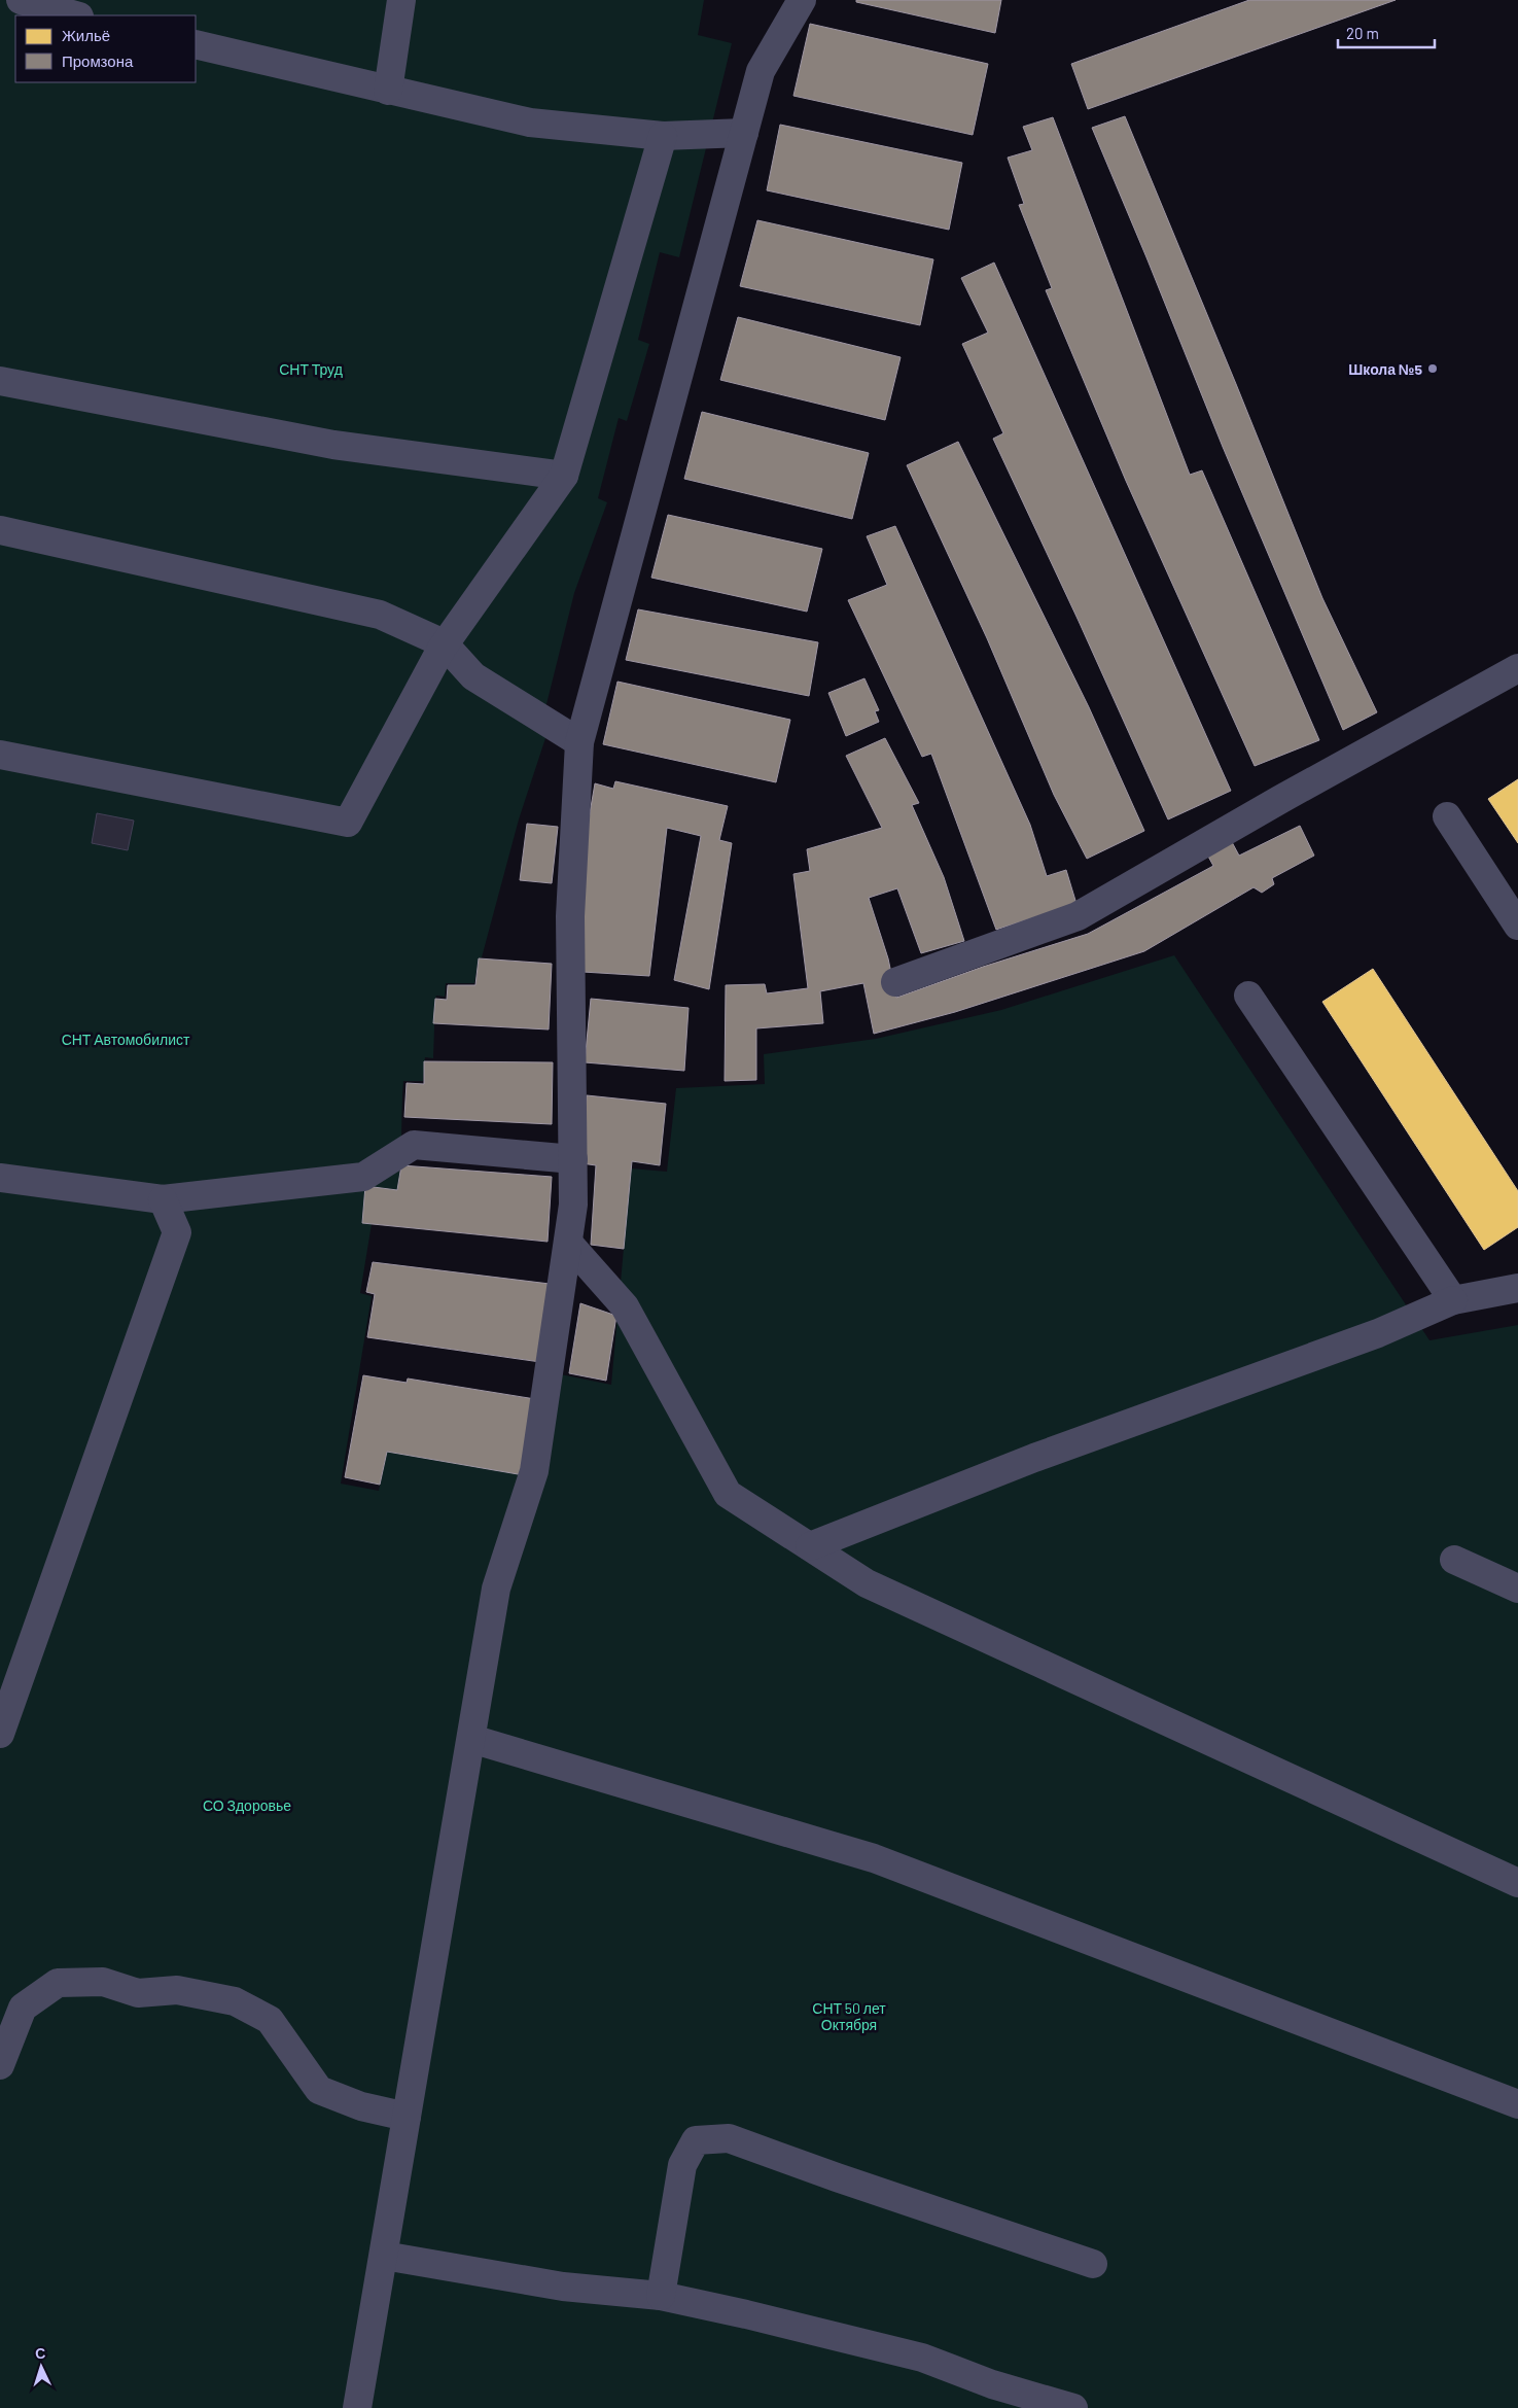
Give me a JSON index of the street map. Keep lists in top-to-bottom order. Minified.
{"parks":["СНТ Труд","СНТ Автомобилист","СО Здоровье","СНТ 50 лет Октября"],"places":["Школа №5"],"legend":["Жильё","Промзона"],"scale_bar":"20 m","north":"top"}
